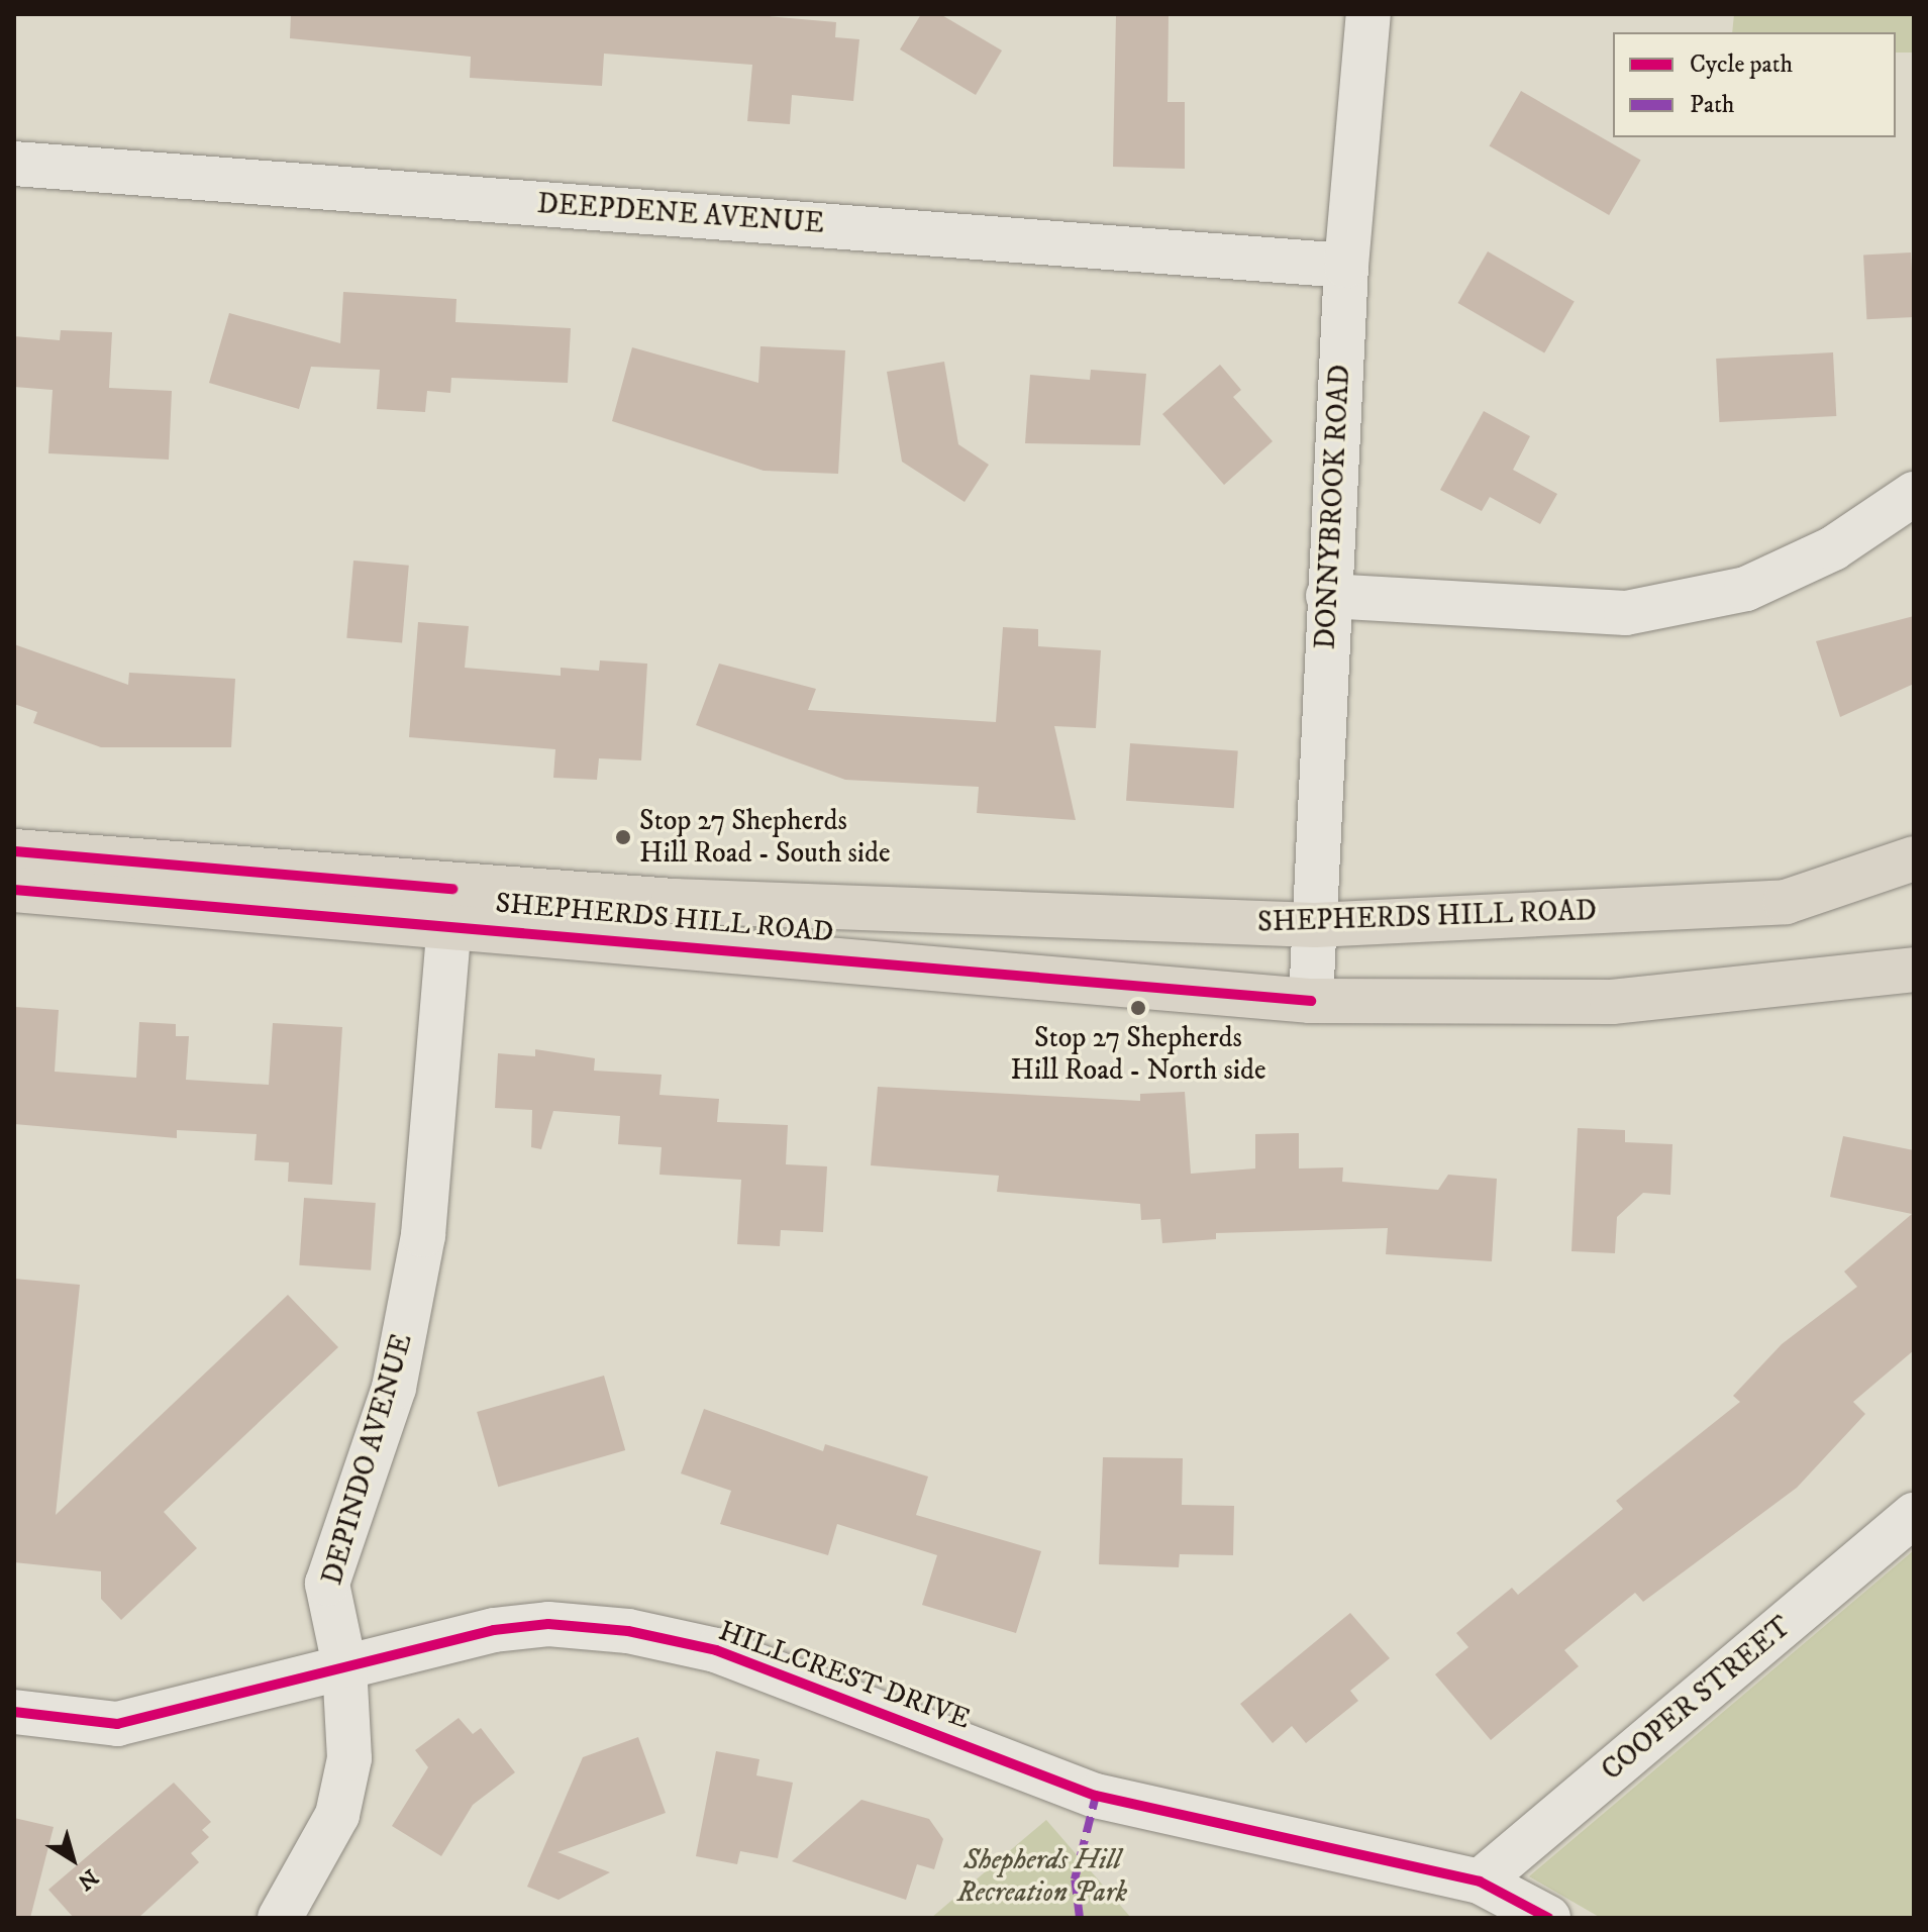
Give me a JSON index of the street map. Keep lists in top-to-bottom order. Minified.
{"streets":{"main road":["SHEPHERDS HILL ROAD"],"street":["DEEPDENE AVENUE","DONNYBROOK ROAD","DEPINDO AVENUE","HILLCREST DRIVE","COOPER STREET"]},"crossings":[["DEEPDENE AVENUE","DONNYBROOK ROAD"],["DONNYBROOK ROAD","SHEPHERDS HILL ROAD"],["SHEPHERDS HILL ROAD","DEPINDO AVENUE"],["DEPINDO AVENUE","HILLCREST DRIVE"],["HILLCREST DRIVE","COOPER STREET"]],"parks":["Shepherds Hill Recreation Park"],"places":["Stop 27 Shepherds Hill Road - South side","Stop 27 Shepherds Hill Road - North side"],"legend":["Cycle path","Path"],"north":"bottom right"}
